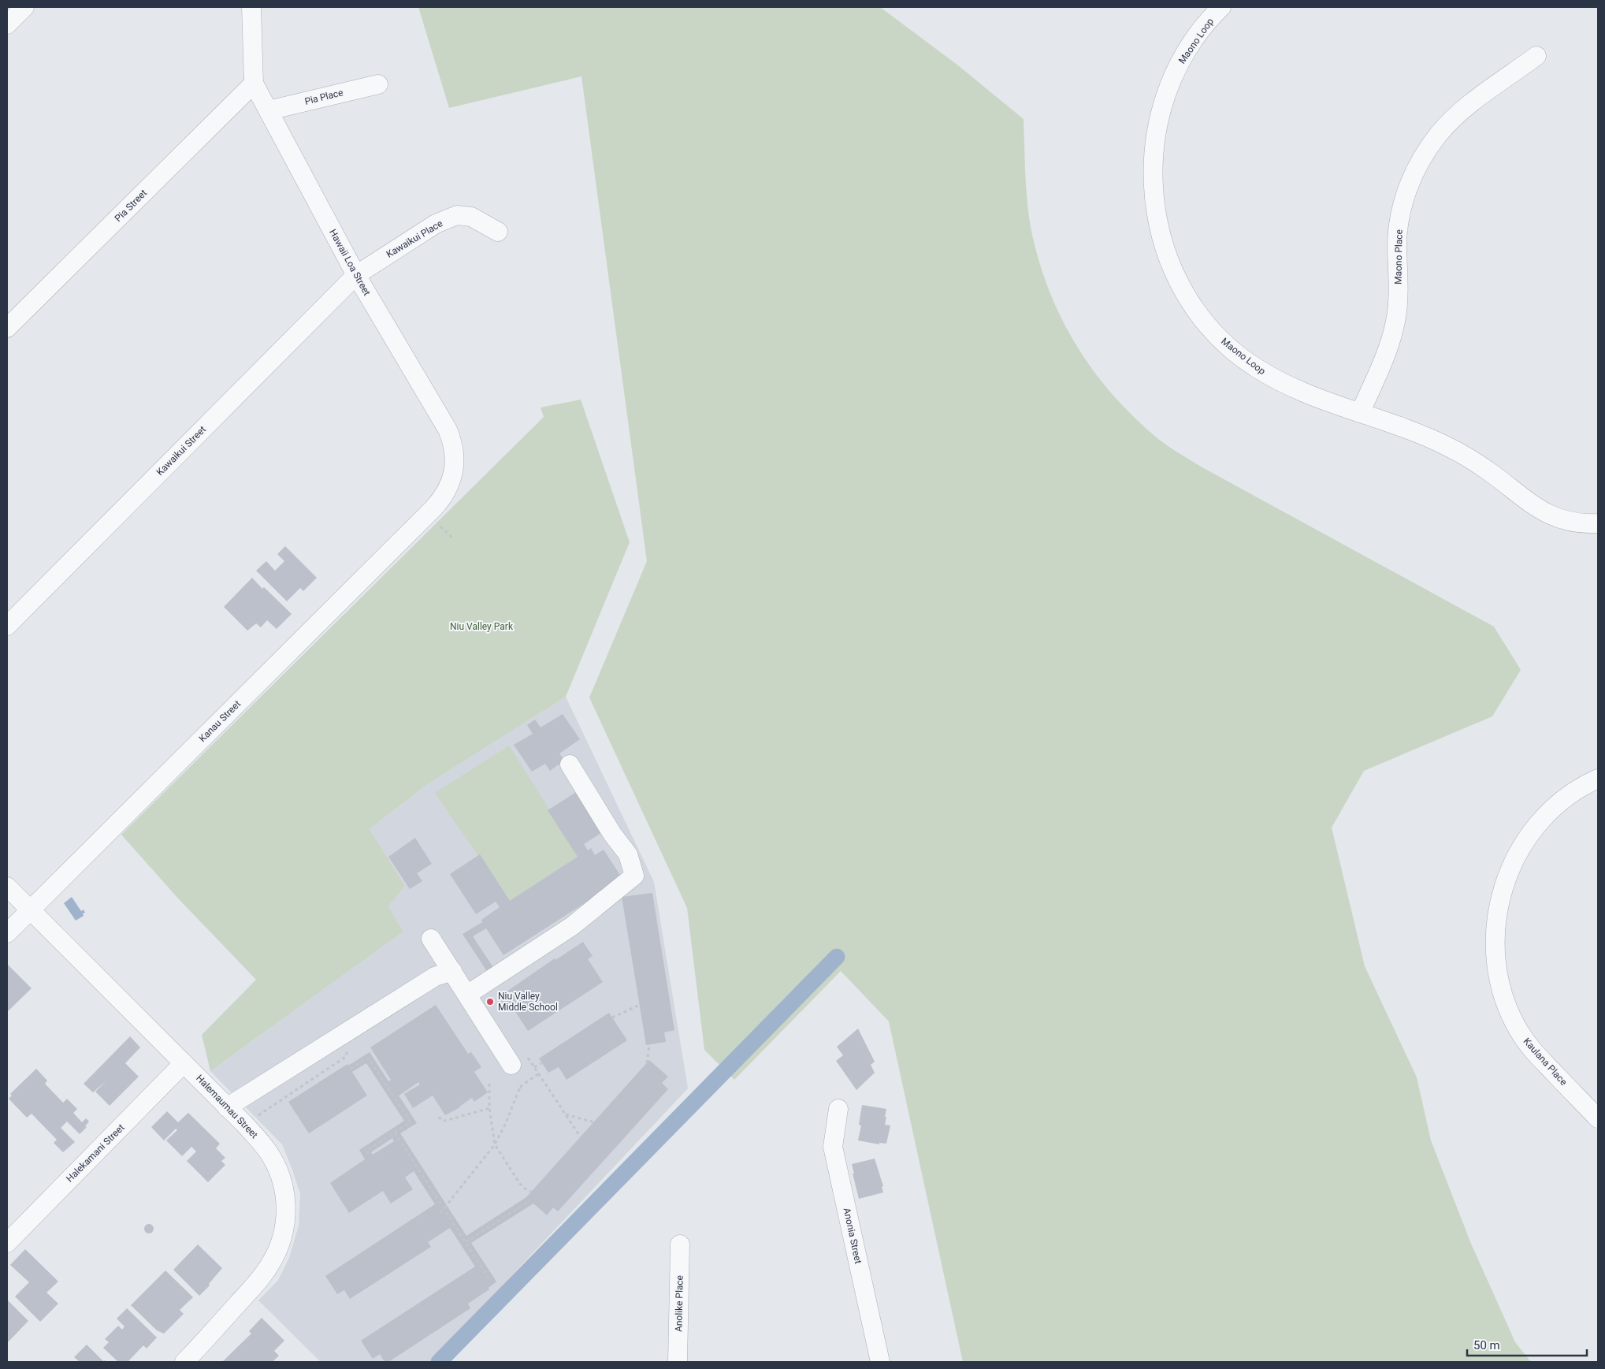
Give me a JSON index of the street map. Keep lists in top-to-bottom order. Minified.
{"streets":{"street":["Maono Loop","Pia Place","Pia Street","Kawaikui Place","Maono Place","Hawaii Loa Street","Kawaikui Street","Kanau Street","Kaulana Place","Halemaumau Street","Halekamani Street","Anonia Street","Anolike Place"]},"crossings":[["Maono Loop","Maono Place"],["Pia Place","Hawaii Loa Street"],["Pia Street","Hawaii Loa Street"],["Kawaikui Place","Hawaii Loa Street"],["Kawaikui Place","Kawaikui Street"],["Hawaii Loa Street","Kawaikui Street"],["Hawaii Loa Street","Kanau Street"],["Kanau Street","Halemaumau Street"],["Halemaumau Street","Halekamani Street"]],"parks":["Niu Valley Park"],"places":["Niu Valley Middle School"],"scale_bar":"50 m"}
